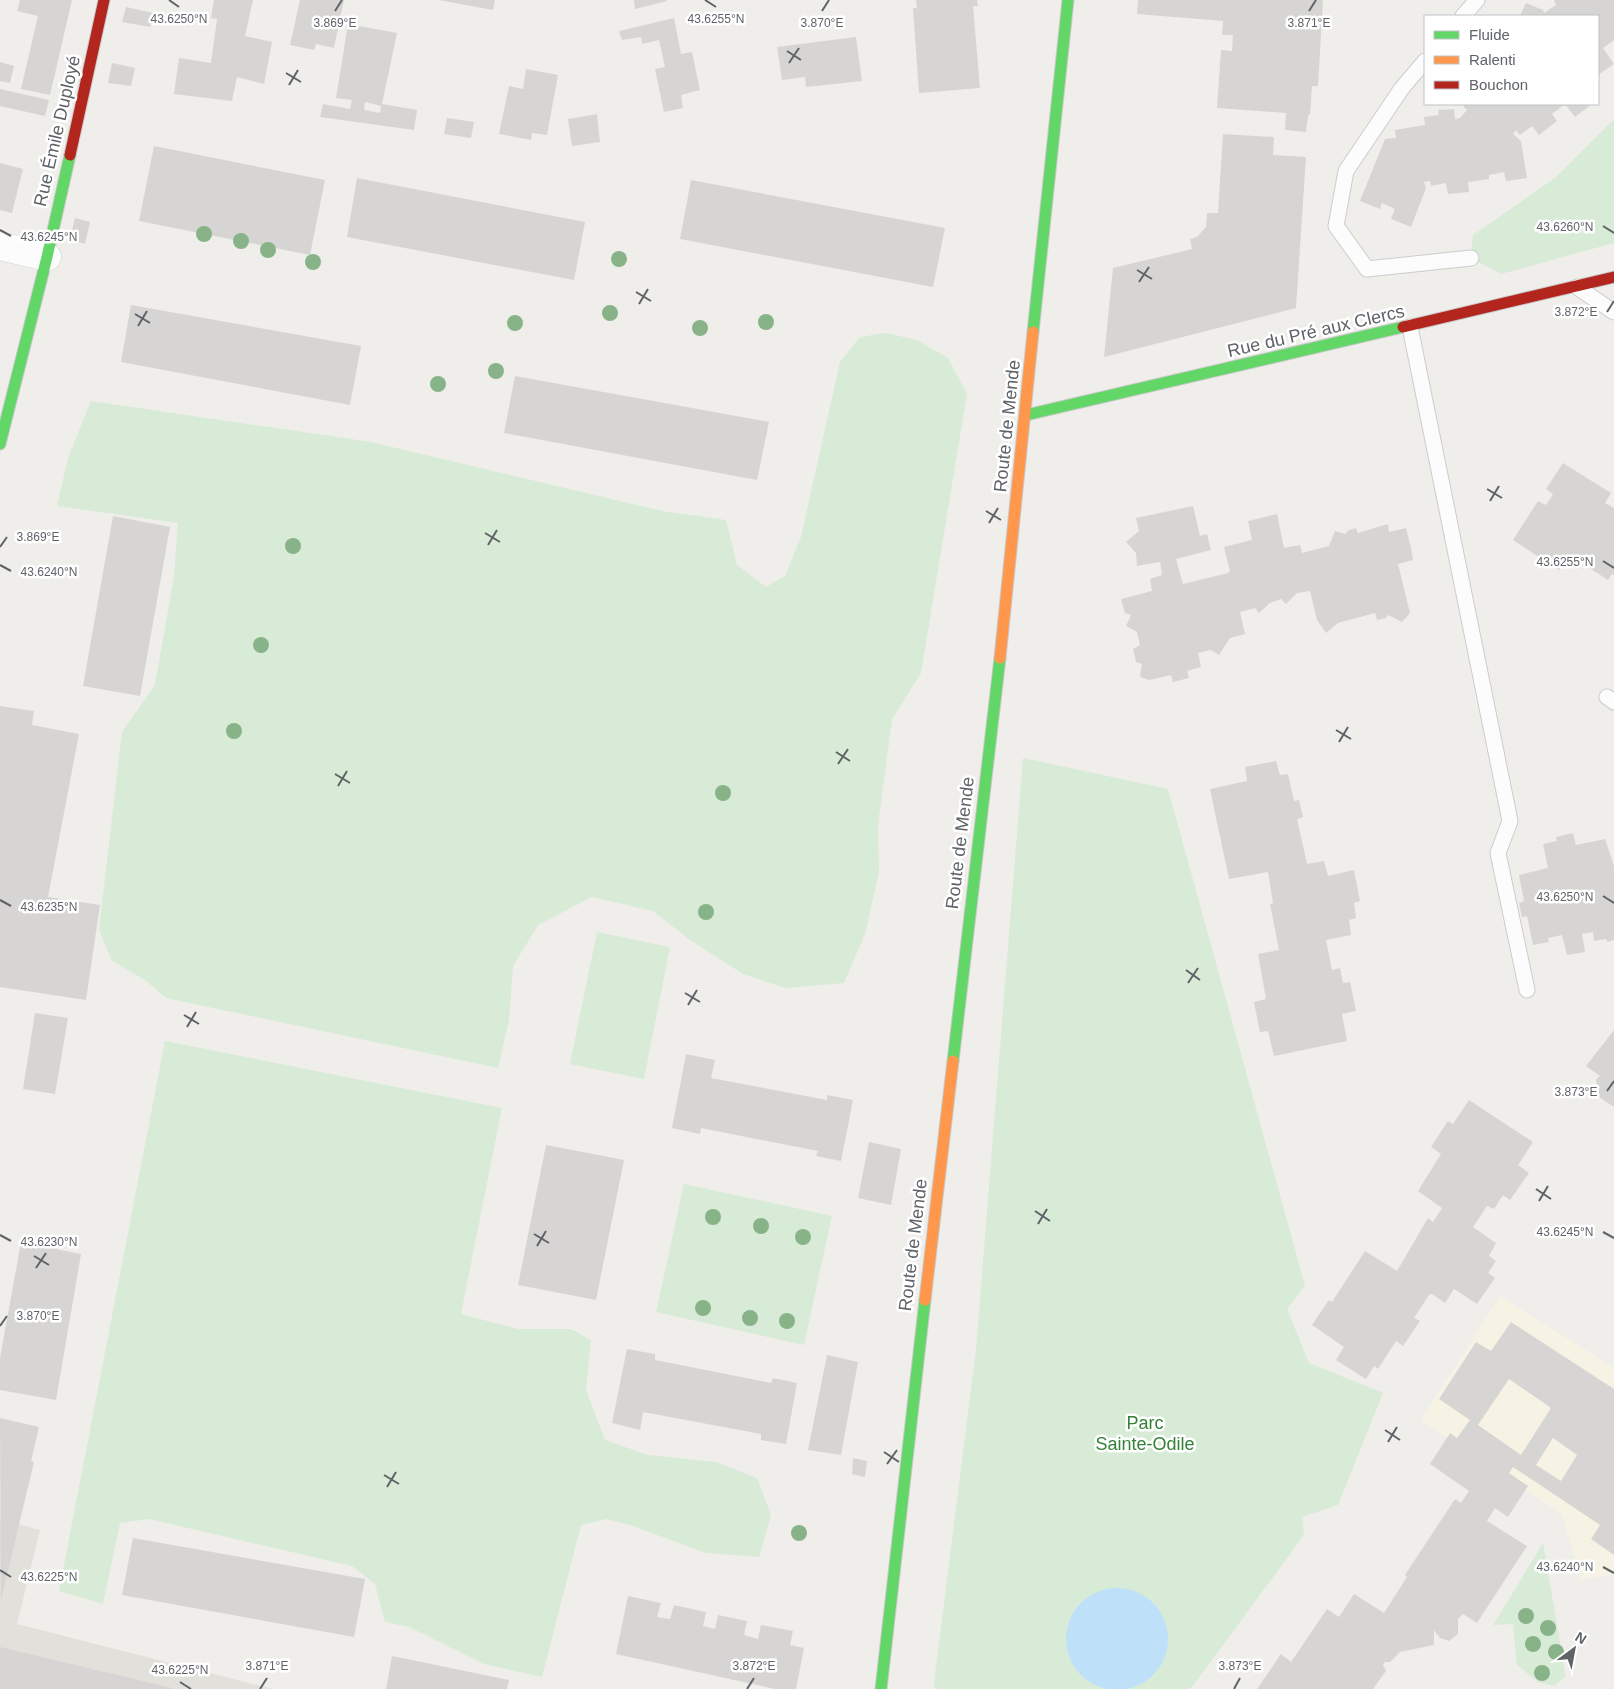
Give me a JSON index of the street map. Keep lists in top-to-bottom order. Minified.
{"streets":{"street":["Rue Émile Duployé","Rue du Pré aux Clercs","Route de Mende"]},"crossings":[["Rue du Pré aux Clercs","Route de Mende"]],"parks":["Parc Sainte-Odile"],"legend":["Fluide","Ralenti","Bouchon"],"north":"top right","coordinates":["43.6250°N","43.6255°N","3.869°E","3.871°E","3.870°E","43.6260°N","43.6245°N","3.872°E","43.6240°N","43.6235°N","3.873°E","43.6230°N","43.6225°N"]}
